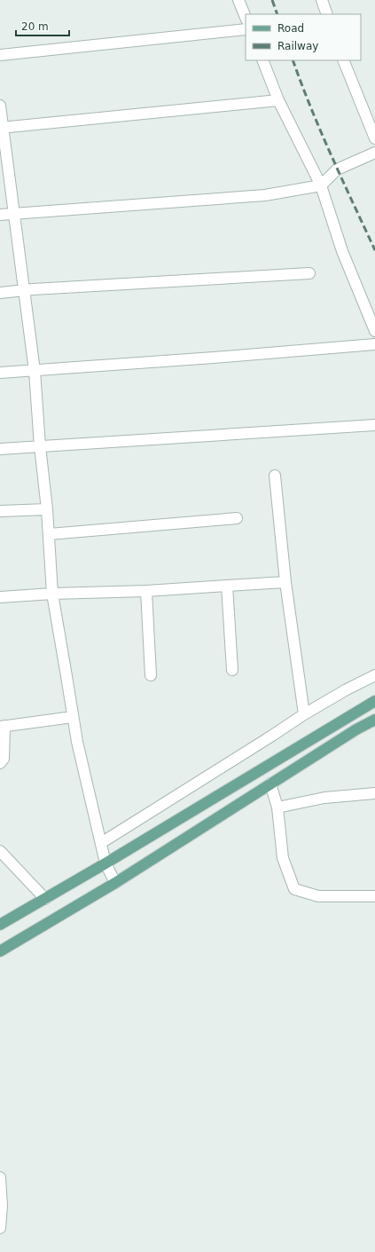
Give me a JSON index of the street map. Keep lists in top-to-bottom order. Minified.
{"legend":["Road","Railway"],"scale_bar":"20 m"}
